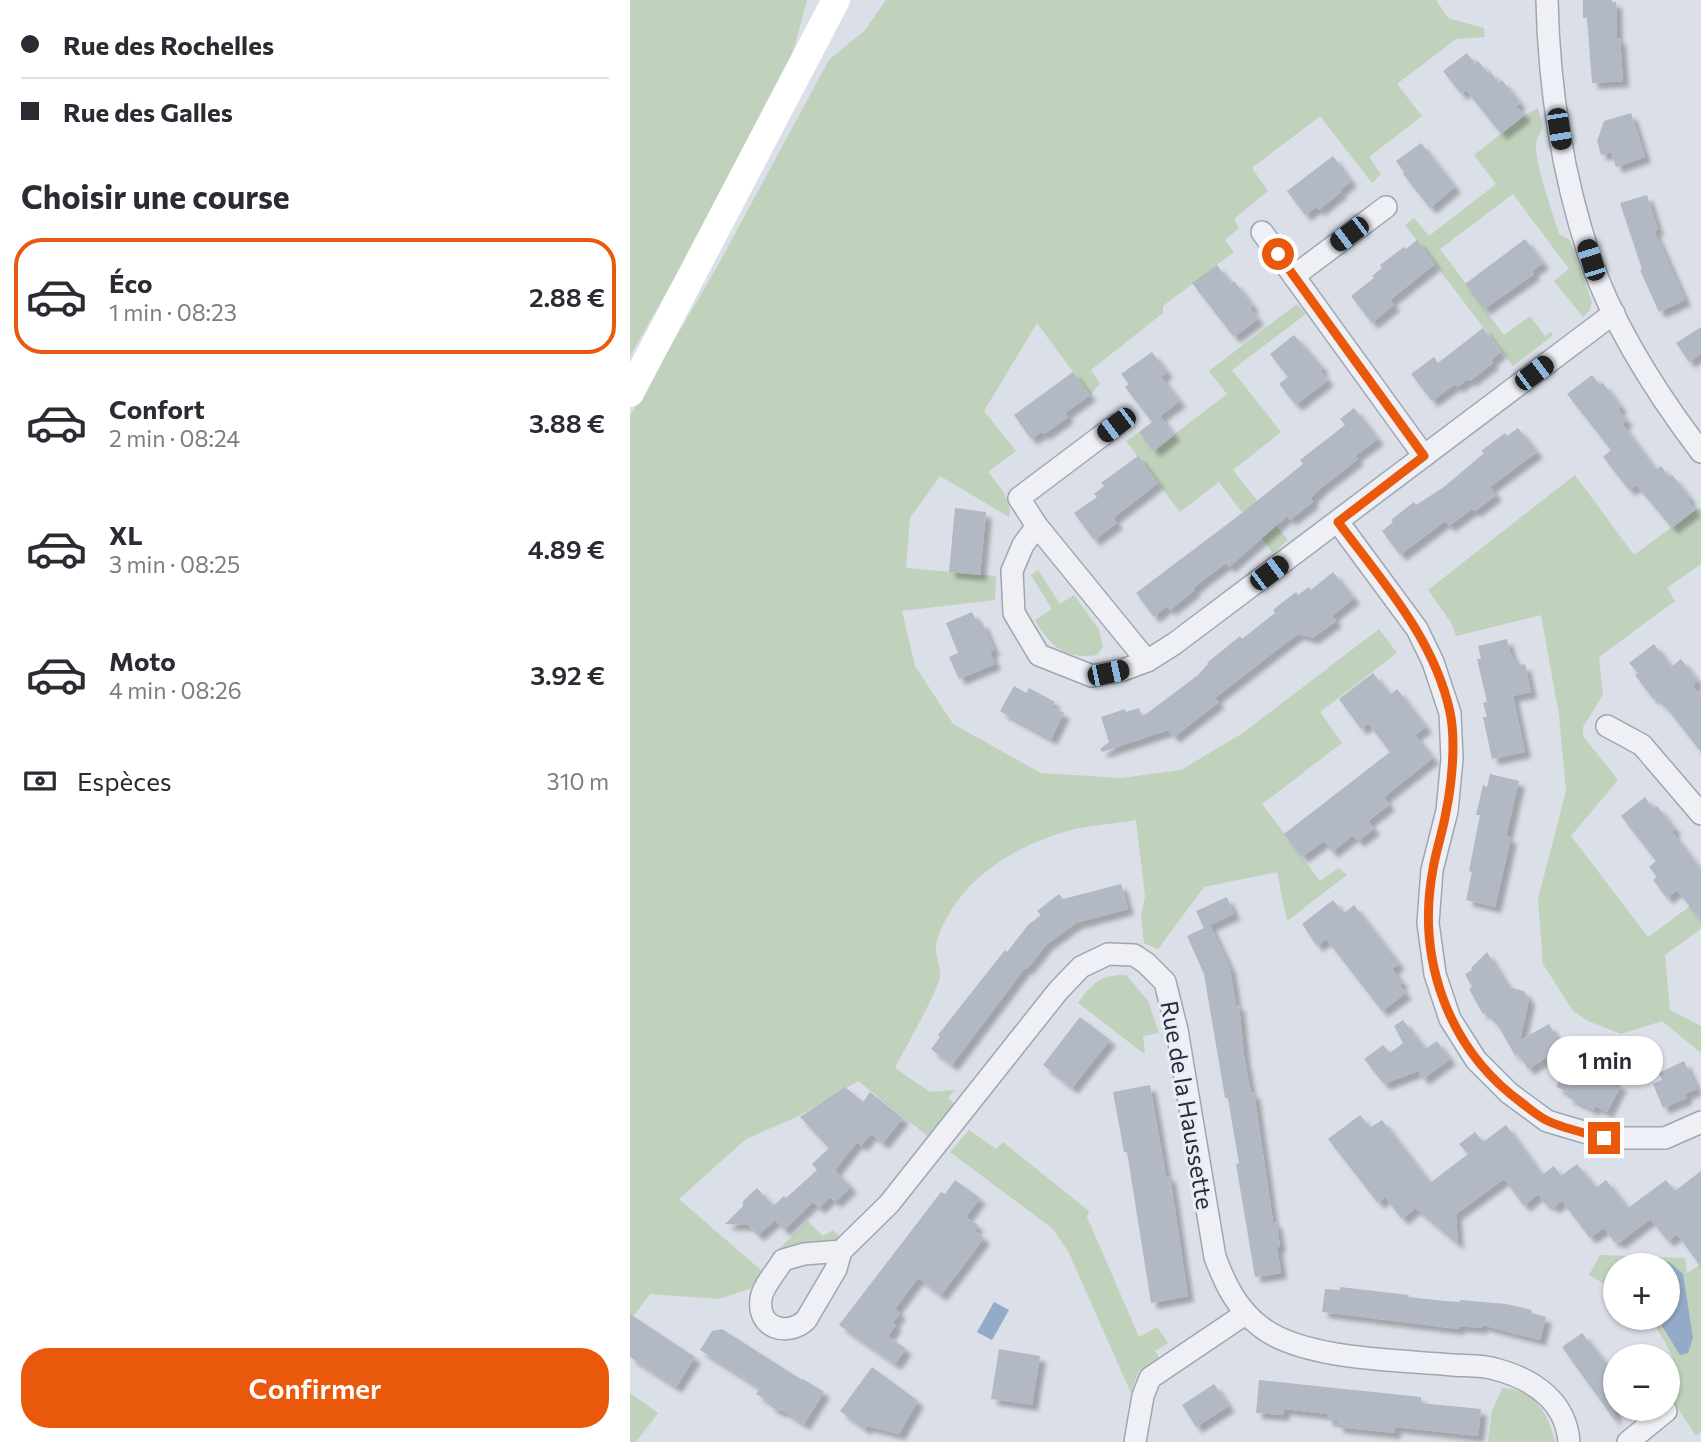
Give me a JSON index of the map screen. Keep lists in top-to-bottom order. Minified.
{"streets":{"street":["Rue de la Haussette"]},"page":{"banner":["Rue des Rochelles","Rue des Galles"],"heading":"Choisir une course","list":[{"name":"Éco","note":"1 min · 08:23","value":"2.88 €"},{"name":"Confort","note":"2 min · 08:24","value":"3.88 €"},{"name":"XL","note":"3 min · 08:25","value":"4.89 €"},{"name":"Moto","note":"4 min · 08:26","value":"3.92 €"}],"pay":["Espèces","310 m"],"bubble":"1 min","map_buttons":["+","−"],"buttons":"Confirmer"}}
